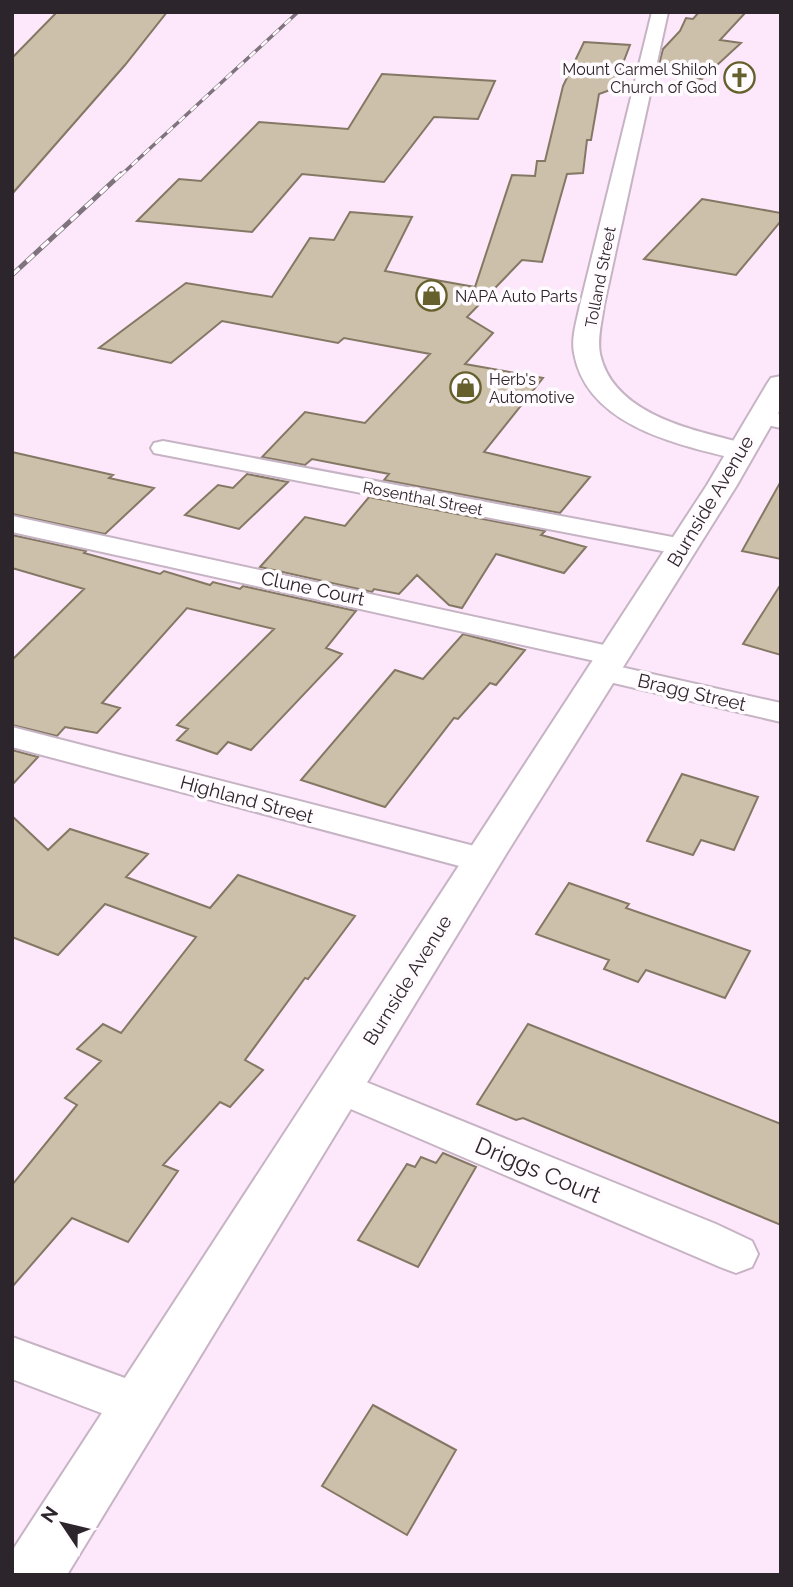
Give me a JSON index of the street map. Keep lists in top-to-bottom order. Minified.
{"streets":{"main road":["Tolland Street","Burnside Avenue"],"street":["Rosenthal Street","Clune Court","Bragg Street","Highland Street","Driggs Court"]},"crossings":[["Tolland Street","Burnside Avenue"],["Rosenthal Street","Burnside Avenue"],["Burnside Avenue","Clune Court"],["Burnside Avenue","Bragg Street"],["Burnside Avenue","Highland Street"],["Burnside Avenue","Driggs Court"],["Clune Court","Bragg Street"]],"places":{"church":["Mount Carmel Shiloh Church of God"],"shop":["NAPA Auto Parts","Herb's Automotive"]},"north":"top left"}
